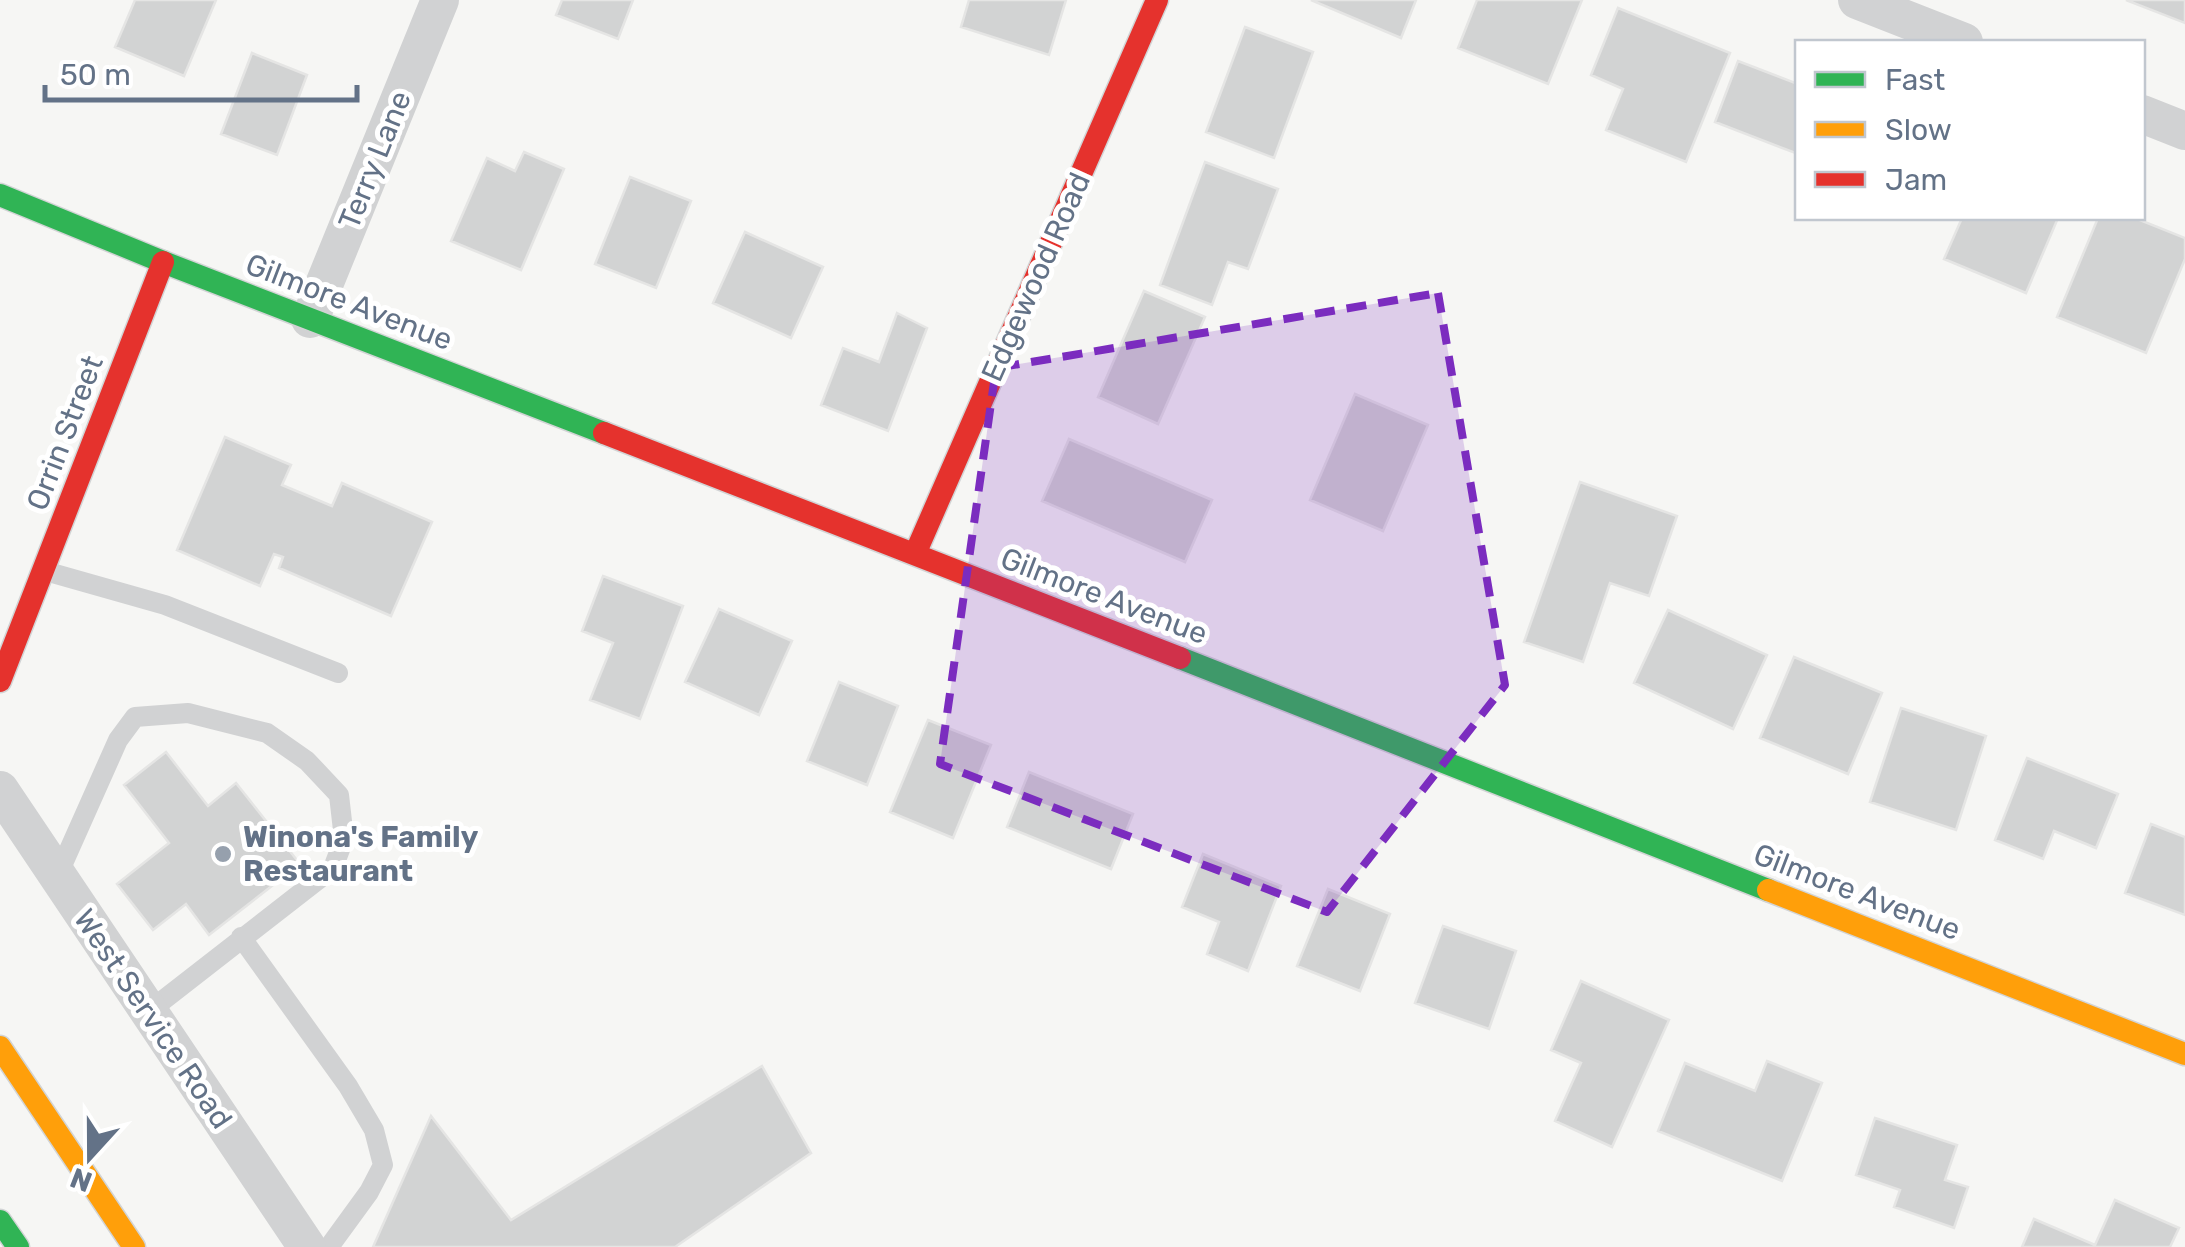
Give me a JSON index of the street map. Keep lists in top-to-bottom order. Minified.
{"streets":{"main road":["Edgewood Road","Gilmore Avenue","Orrin Street"],"street":["Terry Lane","West Service Road"]},"crossings":[["Terry Lane","Gilmore Avenue"],["Edgewood Road","Gilmore Avenue"],["Gilmore Avenue","Orrin Street"]],"places":["Winona's Family Restaurant"],"legend":["Fast","Slow","Jam"],"scale_bar":"50 m","north":"bottom"}
